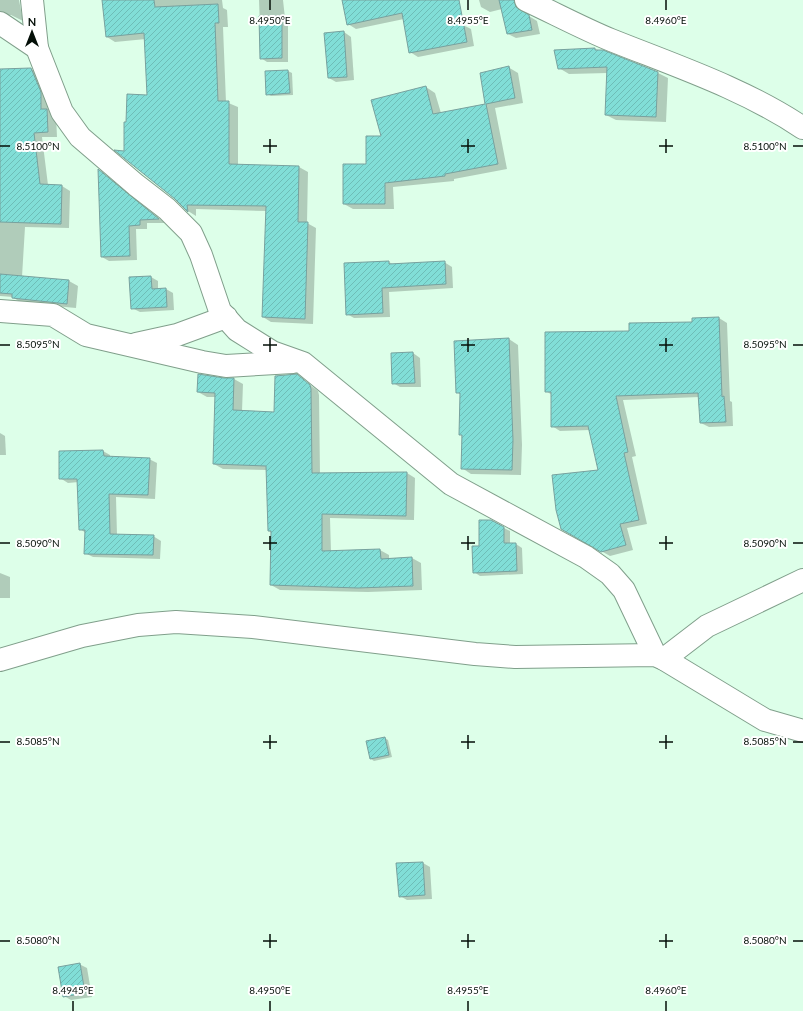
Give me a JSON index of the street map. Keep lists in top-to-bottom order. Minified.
{"north":"top","coordinates":["8.4950°E","8.4955°E","8.4960°E","8.5100°N","8.5095°N","8.5090°N","8.5085°N","8.5080°N","8.4945°E"]}
